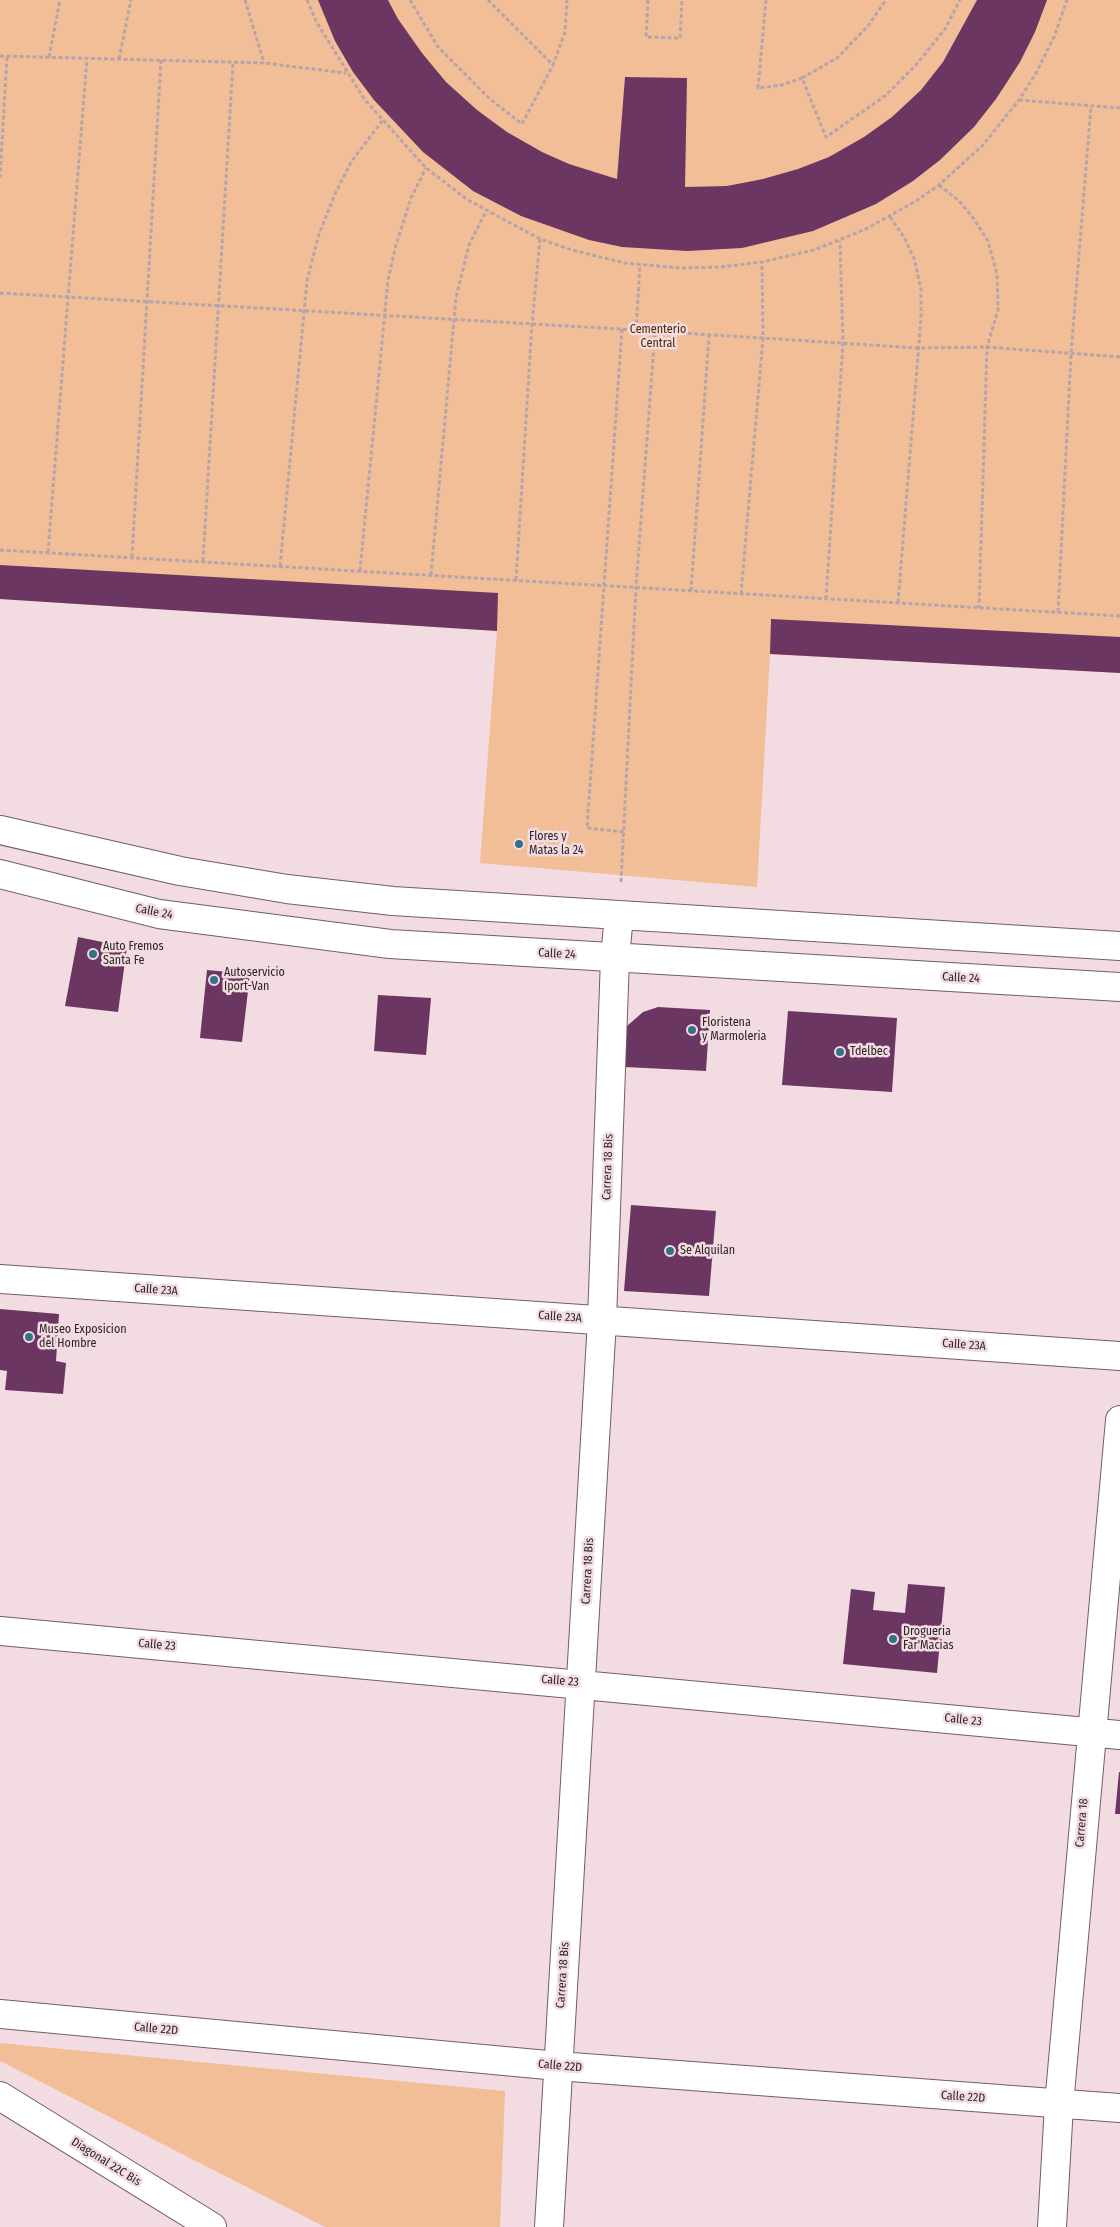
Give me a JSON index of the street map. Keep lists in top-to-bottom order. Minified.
{"streets":{"street":["Calle 24","Carrera 18 Bis","Calle 23A","Calle 23","Carrera 18","Calle 22D","Diagonal 22C Bis"]},"crossings":[["Calle 24","Carrera 18 Bis"],["Carrera 18 Bis","Calle 23A"],["Carrera 18 Bis","Calle 23"],["Carrera 18 Bis","Calle 22D"],["Calle 23","Carrera 18"],["Carrera 18","Calle 22D"]],"parks":["Cementerio Central"],"places":["Flores y Matas la 24","Auto Fremos Santa Fe","Autoservicio Iport-Van","Floristena y Marmoleria","Tdelbec","Se Alquilan","Museo Exposicion del Hombre","Drogueria Far'Macias"]}
